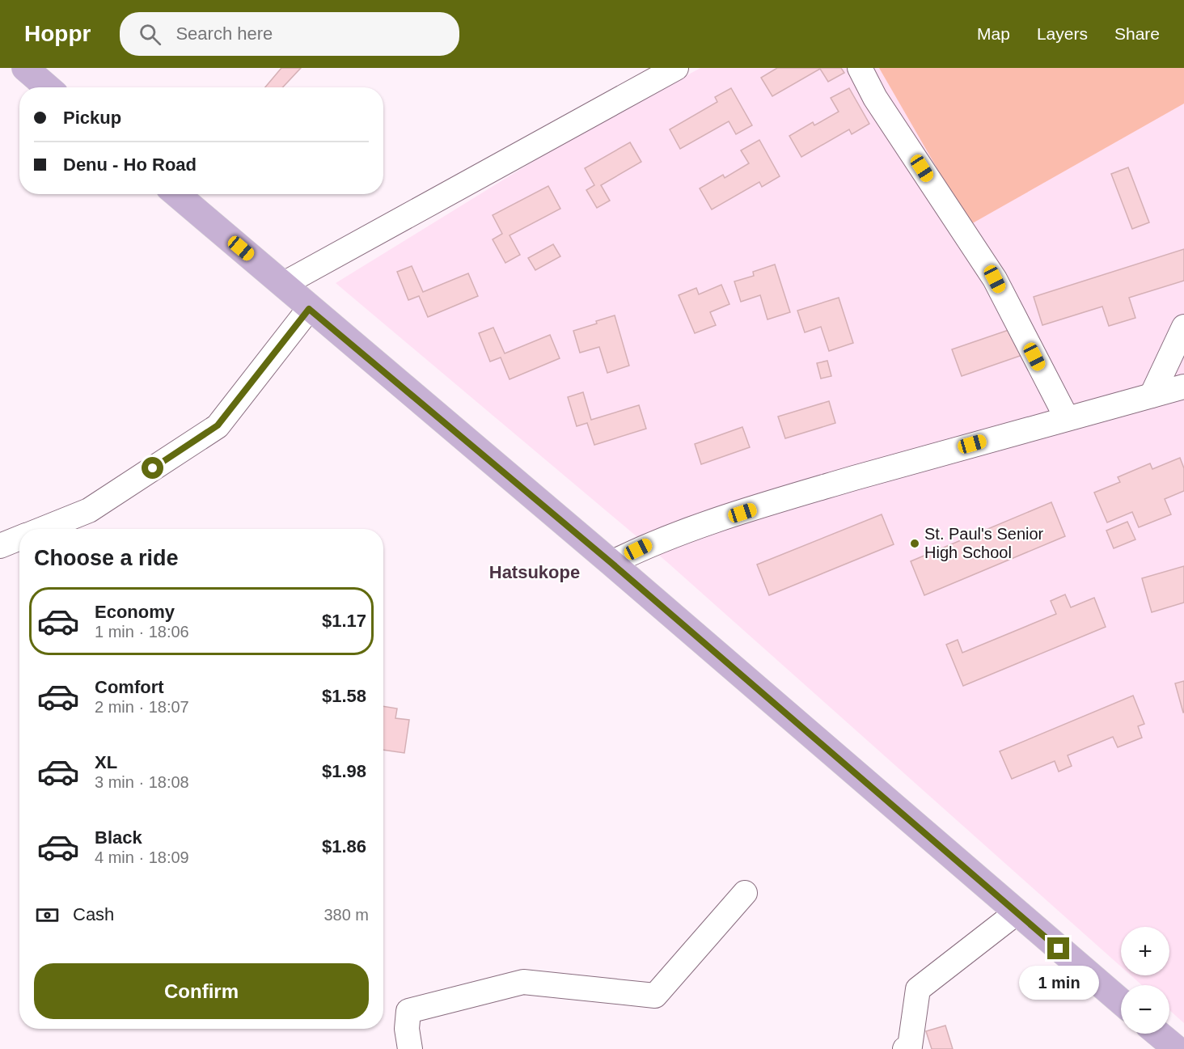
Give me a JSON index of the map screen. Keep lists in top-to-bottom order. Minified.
{"districts":["Hatsukope"],"places":["St. Paul's Senior High School"],"page":{"header":"Hoppr","search":"Search here","nav":["Map","Layers","Share"],"banner":["Pickup","Denu - Ho Road"],"heading":"Choose a ride","list":[{"name":"Economy","note":"1 min · 18:06","value":"$1.17"},{"name":"Comfort","note":"2 min · 18:07","value":"$1.58"},{"name":"XL","note":"3 min · 18:08","value":"$1.98"},{"name":"Black","note":"4 min · 18:09","value":"$1.86"}],"pay":["Cash","380 m"],"map_buttons":["+","−"],"buttons":"Confirm","bubble":"1 min"}}
